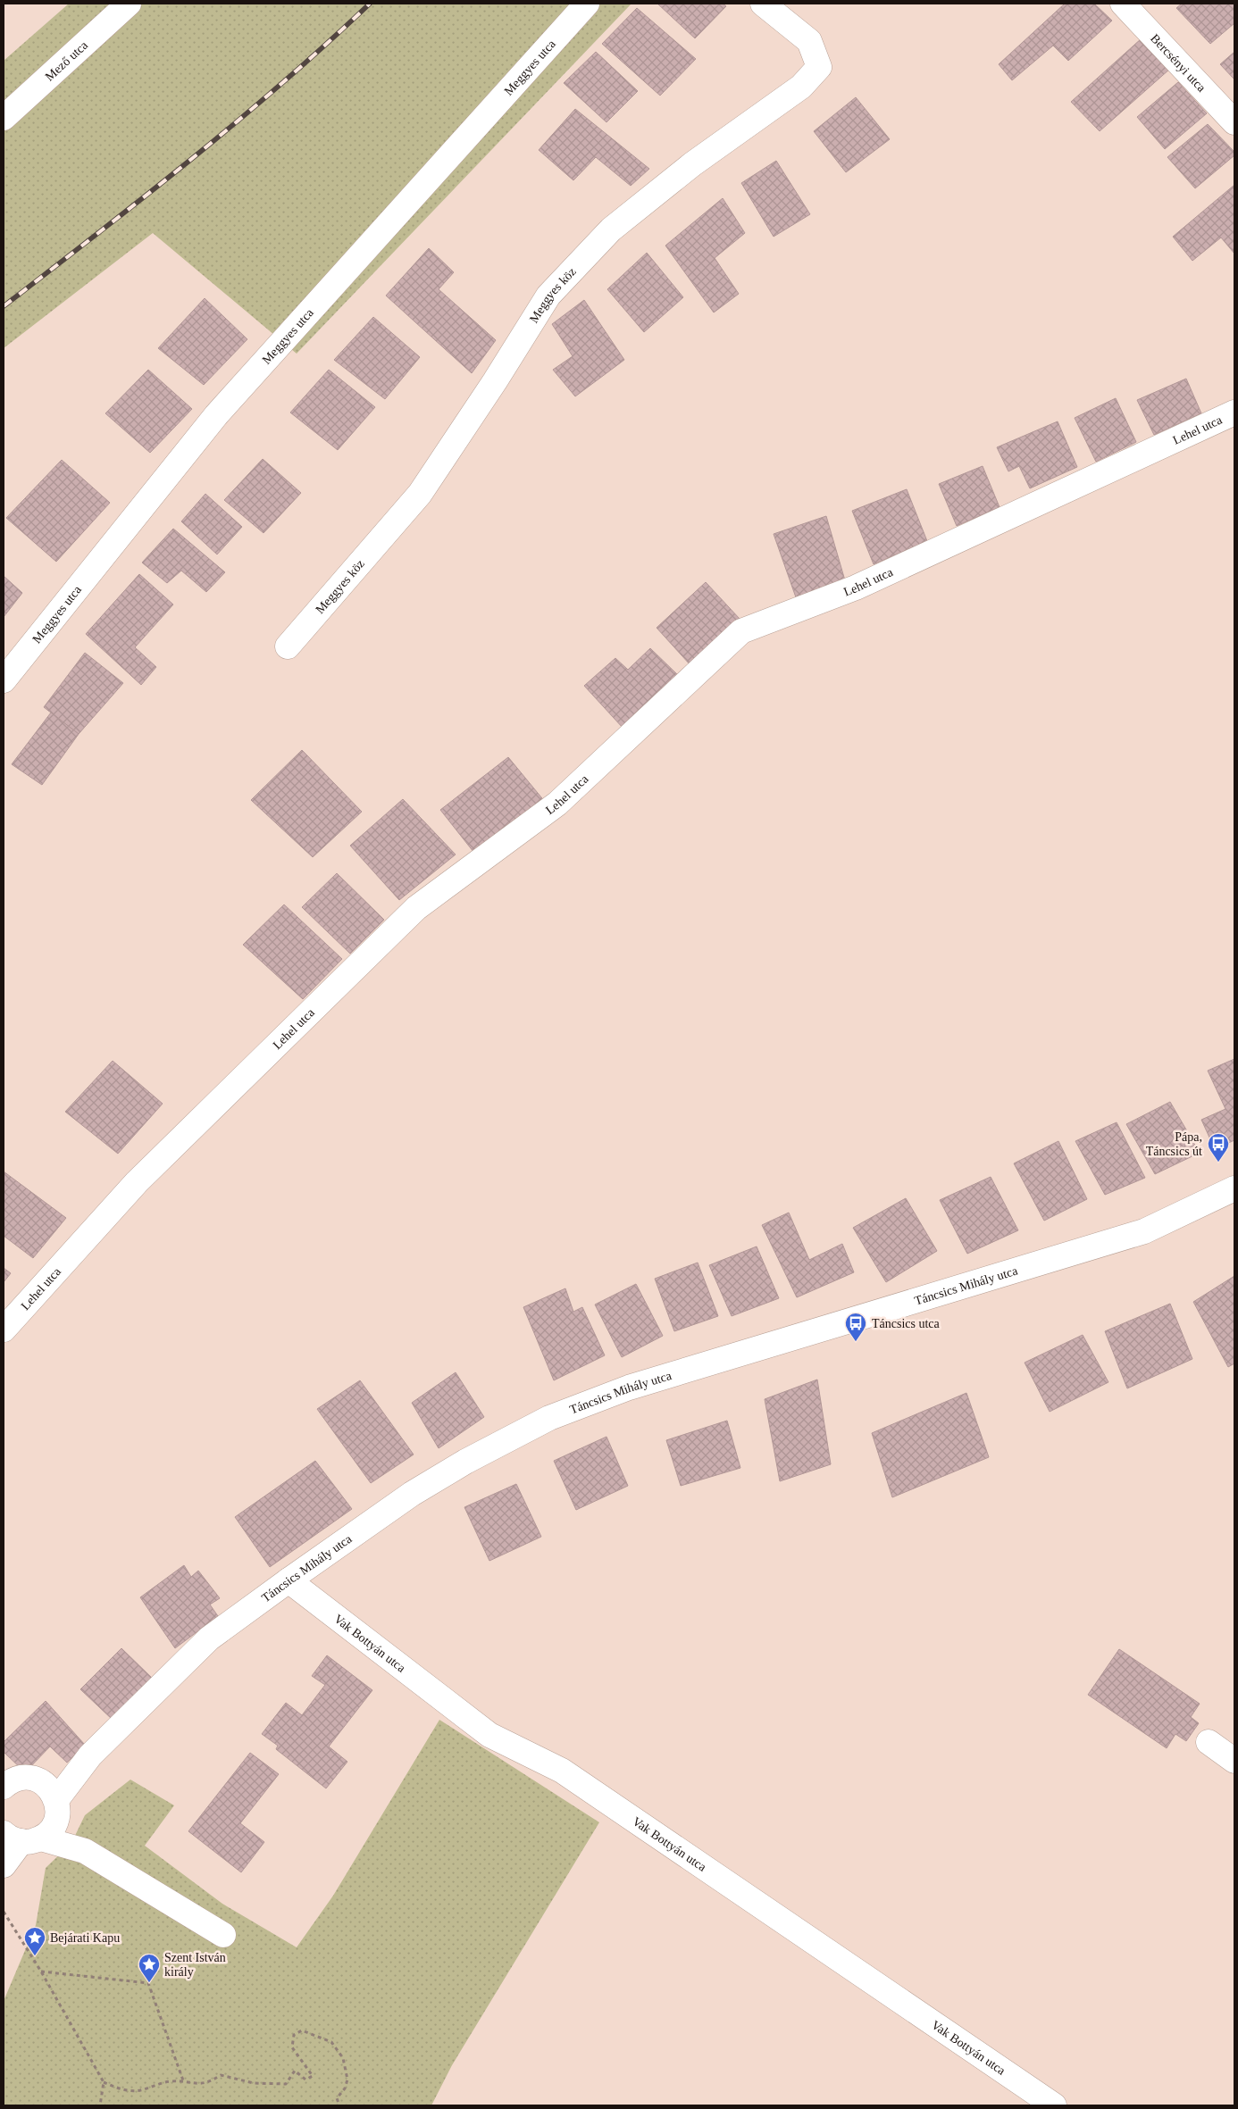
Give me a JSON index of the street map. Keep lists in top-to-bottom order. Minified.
{"streets":{"street":["Mező utca","Bercsényi utca","Meggyes utca","Meggyes köz","Lehel utca","Táncsics Mihály utca","Vak Bottyán utca"]},"crossings":[["Táncsics Mihály utca","Vak Bottyán utca"]],"places":{"bus stop":["Pápa, Táncsics út","Táncsics utca"],"place":["Bejárati Kapu","Szent István király"]}}
